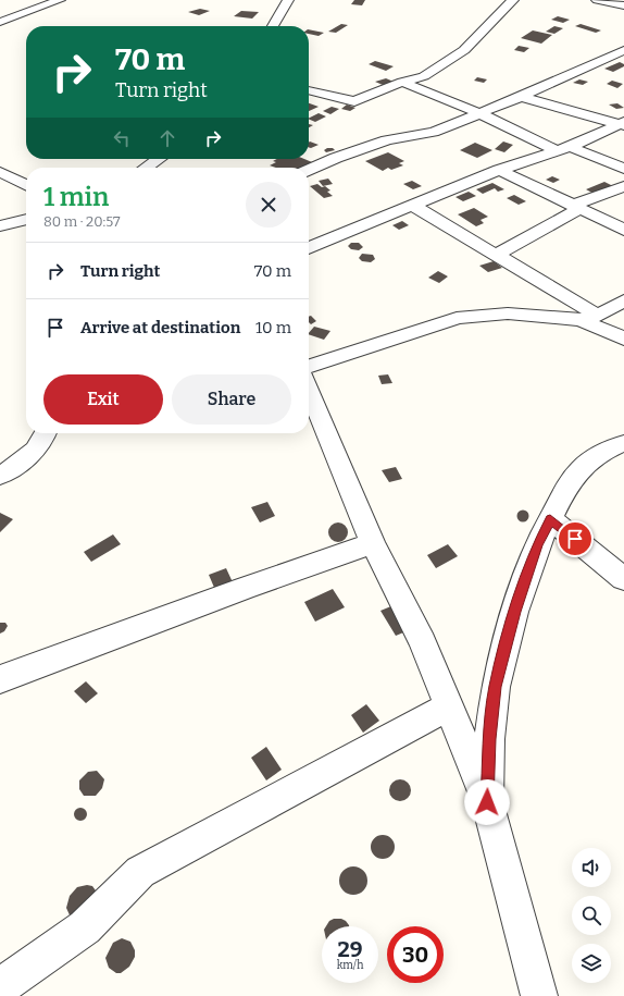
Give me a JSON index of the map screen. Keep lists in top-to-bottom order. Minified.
{"page":{"turn":["70 m","Turn right"],"heading":["1 min","80 m · 20:57"],"list":[{"name":"Turn right","value":"70 m"},{"name":"Arrive at destination","value":"10 m"}],"buttons":["Exit","Share"],"speed":"29 km/h","limit":"30"}}
